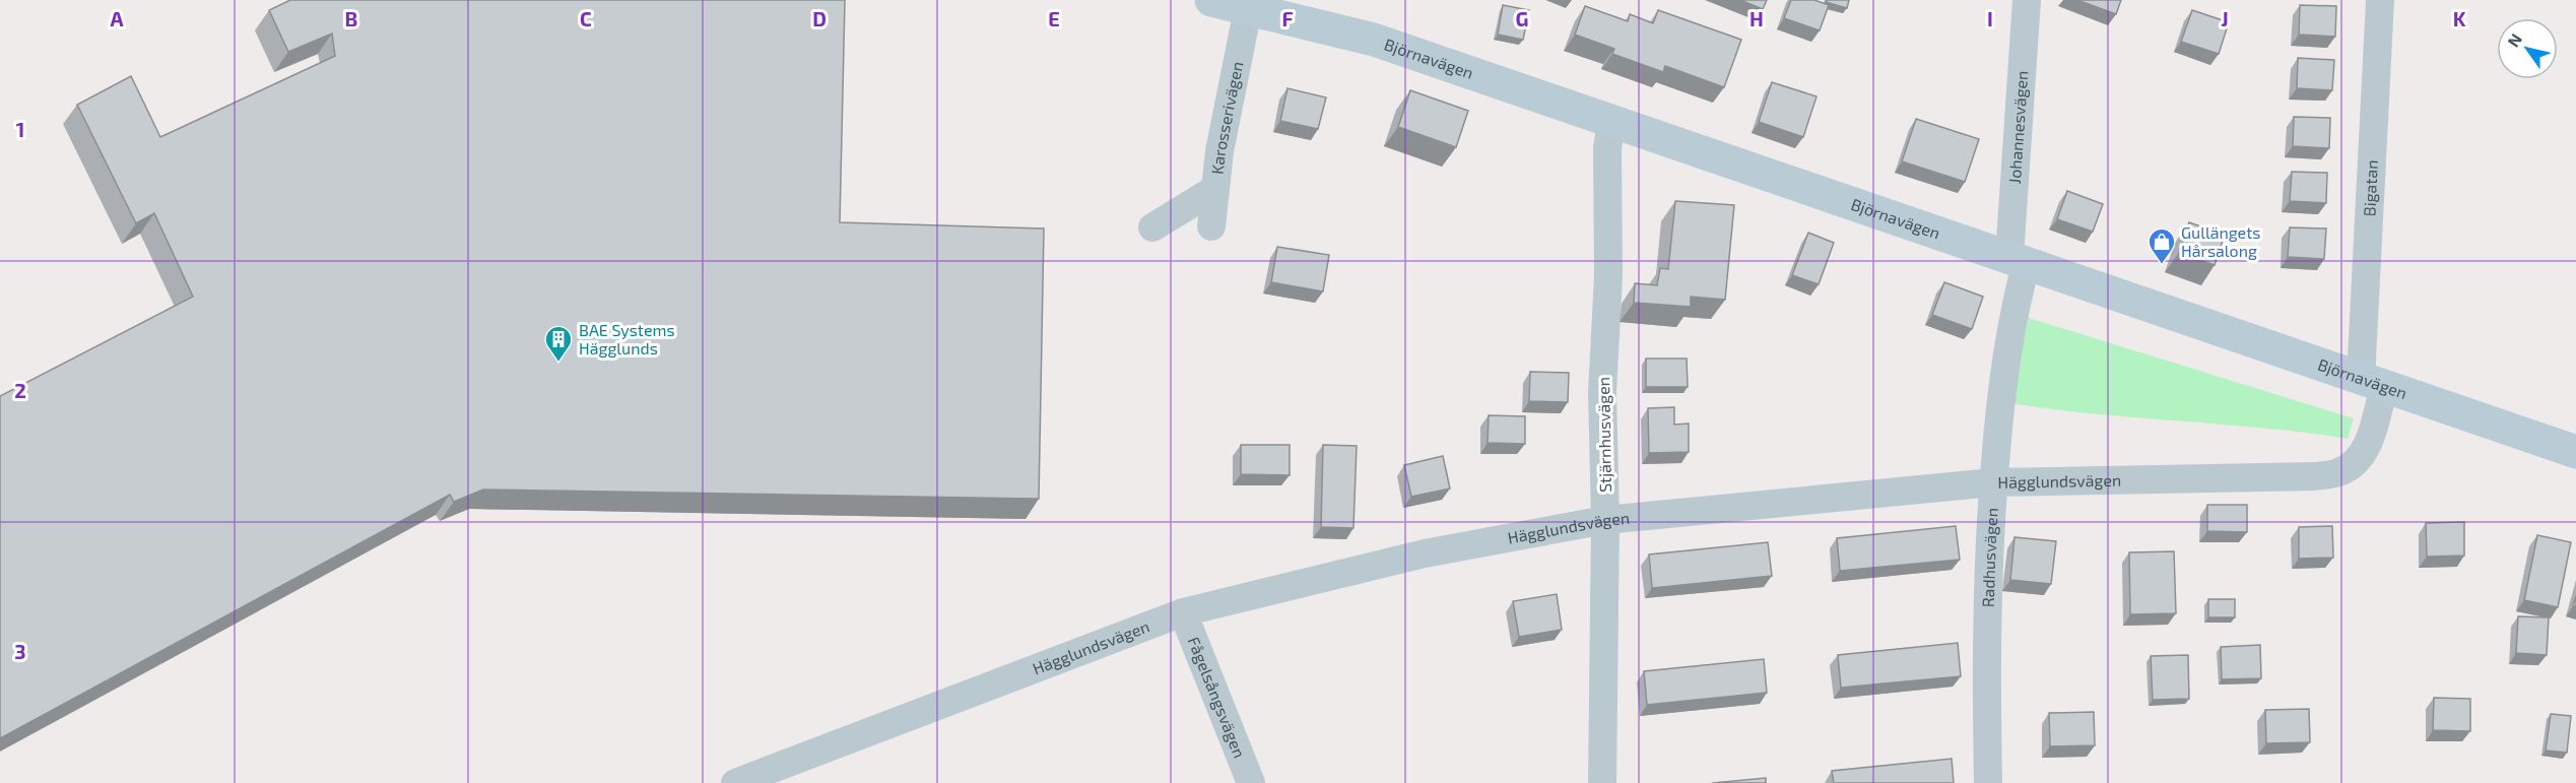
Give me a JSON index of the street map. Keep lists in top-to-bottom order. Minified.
{"streets":{"main road":["Björnavägen"],"street":["Karosserivägen","Johannesvägen","Bigatan","Stjärnhusvägen","Hägglundsvägen","Radhusvägen","Fågelsångsvägen"]},"crossings":[["Björnavägen","Karosserivägen"],["Björnavägen","Johannesvägen"],["Björnavägen","Bigatan"],["Björnavägen","Stjärnhusvägen"],["Björnavägen","Hägglundsvägen"],["Björnavägen","Radhusvägen"],["Johannesvägen","Radhusvägen"],["Bigatan","Hägglundsvägen"],["Stjärnhusvägen","Hägglundsvägen"],["Hägglundsvägen","Radhusvägen"],["Hägglundsvägen","Fågelsångsvägen"]],"places":{"shop":["Gullängets Hårsalong"],"building":["BAE Systems Hägglunds"]},"north":"top left","grid":{"columns":["A","B","C","D","E","F","G","H","I","J","K"],"rows":["1","2","3"]}}
